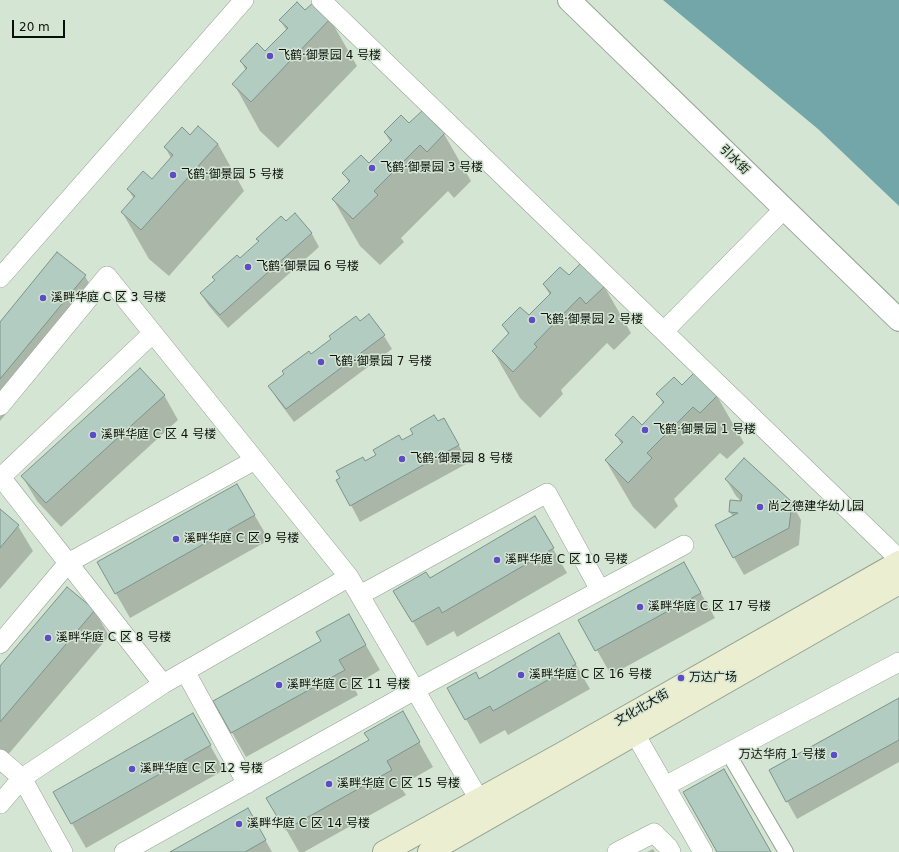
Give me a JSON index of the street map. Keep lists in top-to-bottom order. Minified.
{"streets":{"main road":["文化北大街"],"street":["引水街"]},"places":["飞鹤·御景园 4 号楼","飞鹤·御景园 3 号楼","飞鹤·御景园 5 号楼","飞鹤·御景园 6 号楼","溪畔华庭 C 区 3 号楼","飞鹤·御景园 2 号楼","飞鹤·御景园 7 号楼","飞鹤·御景园 1 号楼","溪畔华庭 C 区 4 号楼","飞鹤·御景园 8 号楼","尚之德建华幼儿园","溪畔华庭 C 区 9 号楼","溪畔华庭 C 区 10 号楼","溪畔华庭 C 区 17 号楼","溪畔华庭 C 区 8 号楼","溪畔华庭 C 区 16 号楼","万达广场","溪畔华庭 C 区 11 号楼","万达华府 1 号楼","溪畔华庭 C 区 12 号楼","溪畔华庭 C 区 15 号楼","溪畔华庭 C 区 14 号楼"],"scale_bar":"20 m"}
